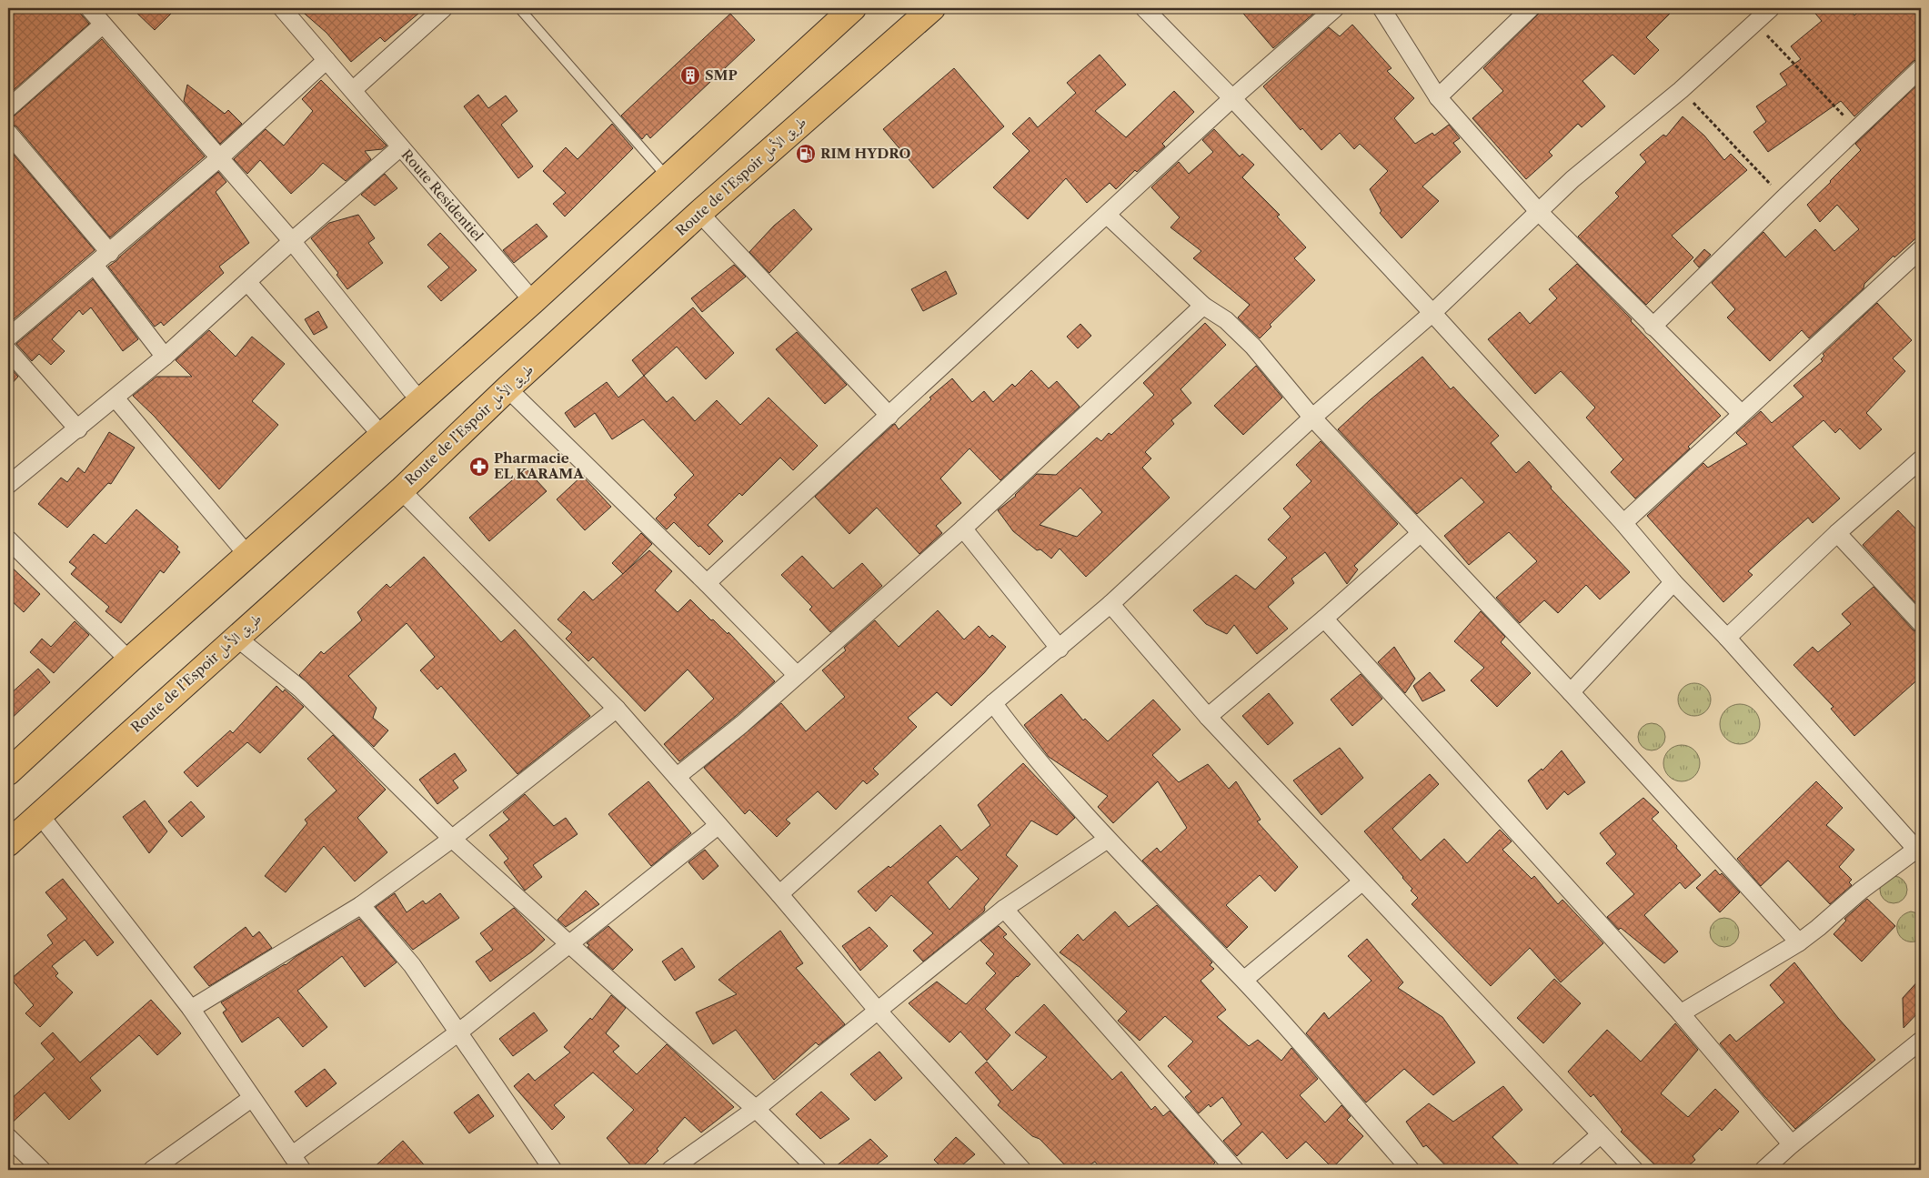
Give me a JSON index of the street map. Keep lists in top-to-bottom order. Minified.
{"streets":{"highway":["Route de l’Espoir طريق الأمل"],"street":["Route Residentiel"]},"places":{"building":["SMP"],"fuel station":["RIM HYDRO"],"pharmacy":["Pharmacie EL KARAMA"]}}
